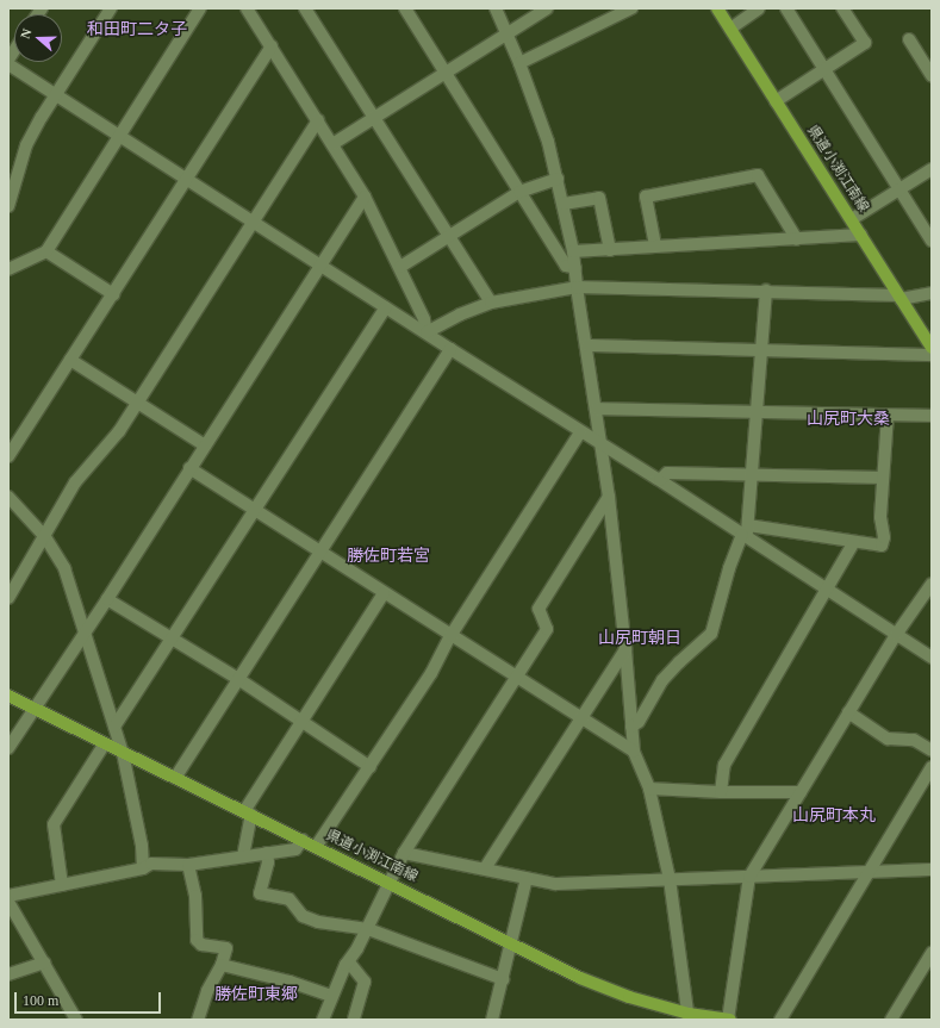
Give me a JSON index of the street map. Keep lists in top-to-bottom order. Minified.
{"streets":{"main road":["県道小渕江南線"]},"districts":["和田町二タ子","山尻町大桑","勝佐町若宮","山尻町朝日","山尻町本丸","勝佐町東郷"],"scale_bar":"100 m","north":"left"}
